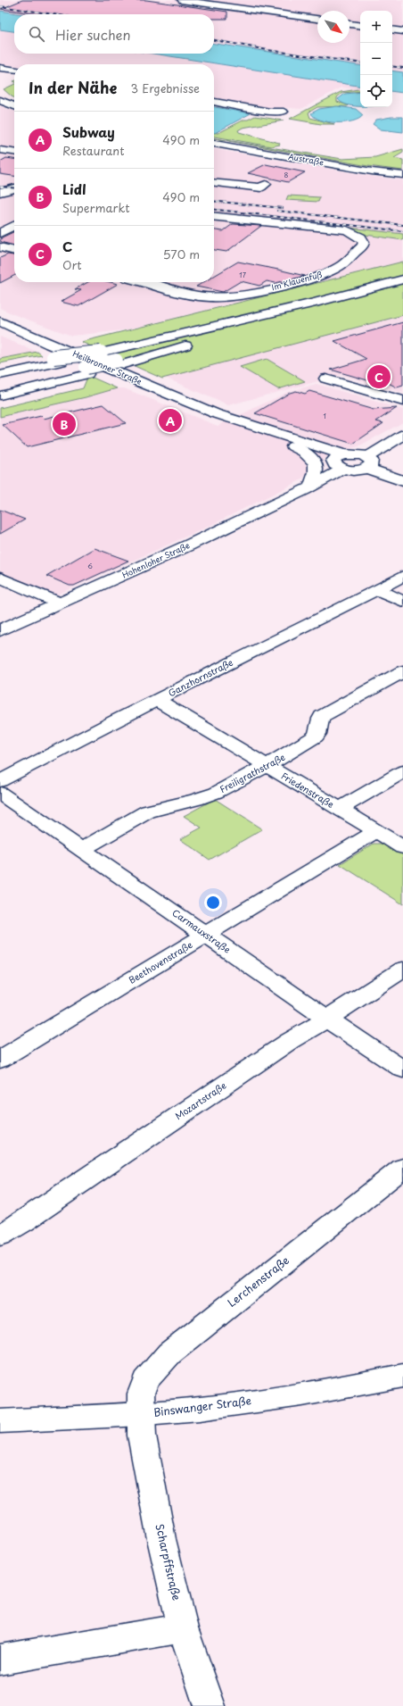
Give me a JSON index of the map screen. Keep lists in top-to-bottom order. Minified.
{"streets":{"main road":["Austraße","Im Klauenfuß","Heilbronner Straße","Hohenloher Straße","Ganzhornstraße","Freiligrathstraße","Friedenstraße","Carmauxstraße","Beethovenstraße","Mozartstraße","Lerchenstraße","Binswanger Straße","Scharpffstraße"]},"crossings":[["Heilbronner Straße","Hohenloher Straße"],["Ganzhornstraße","Friedenstraße"],["Freiligrathstraße","Friedenstraße"],["Freiligrathstraße","Carmauxstraße"],["Friedenstraße","Beethovenstraße"],["Carmauxstraße","Beethovenstraße"],["Carmauxstraße","Mozartstraße"],["Lerchenstraße","Binswanger Straße"],["Lerchenstraße","Scharpffstraße"],["Binswanger Straße","Scharpffstraße"]],"house_numbers":["8","17","1","6"],"north":"bottom right","page":{"map_buttons":["+","−"],"search":"Hier suchen","heading":["In der Nähe","3 Ergebnisse"],"list":[{"mark":"A","name":"Subway","note":"Restaurant","value":"490 m"},{"mark":"B","name":"Lidl","note":"Supermarkt","value":"490 m"},{"mark":"C","name":"C","note":"Ort","value":"570 m"}],"pins":["C","A","B"]}}
